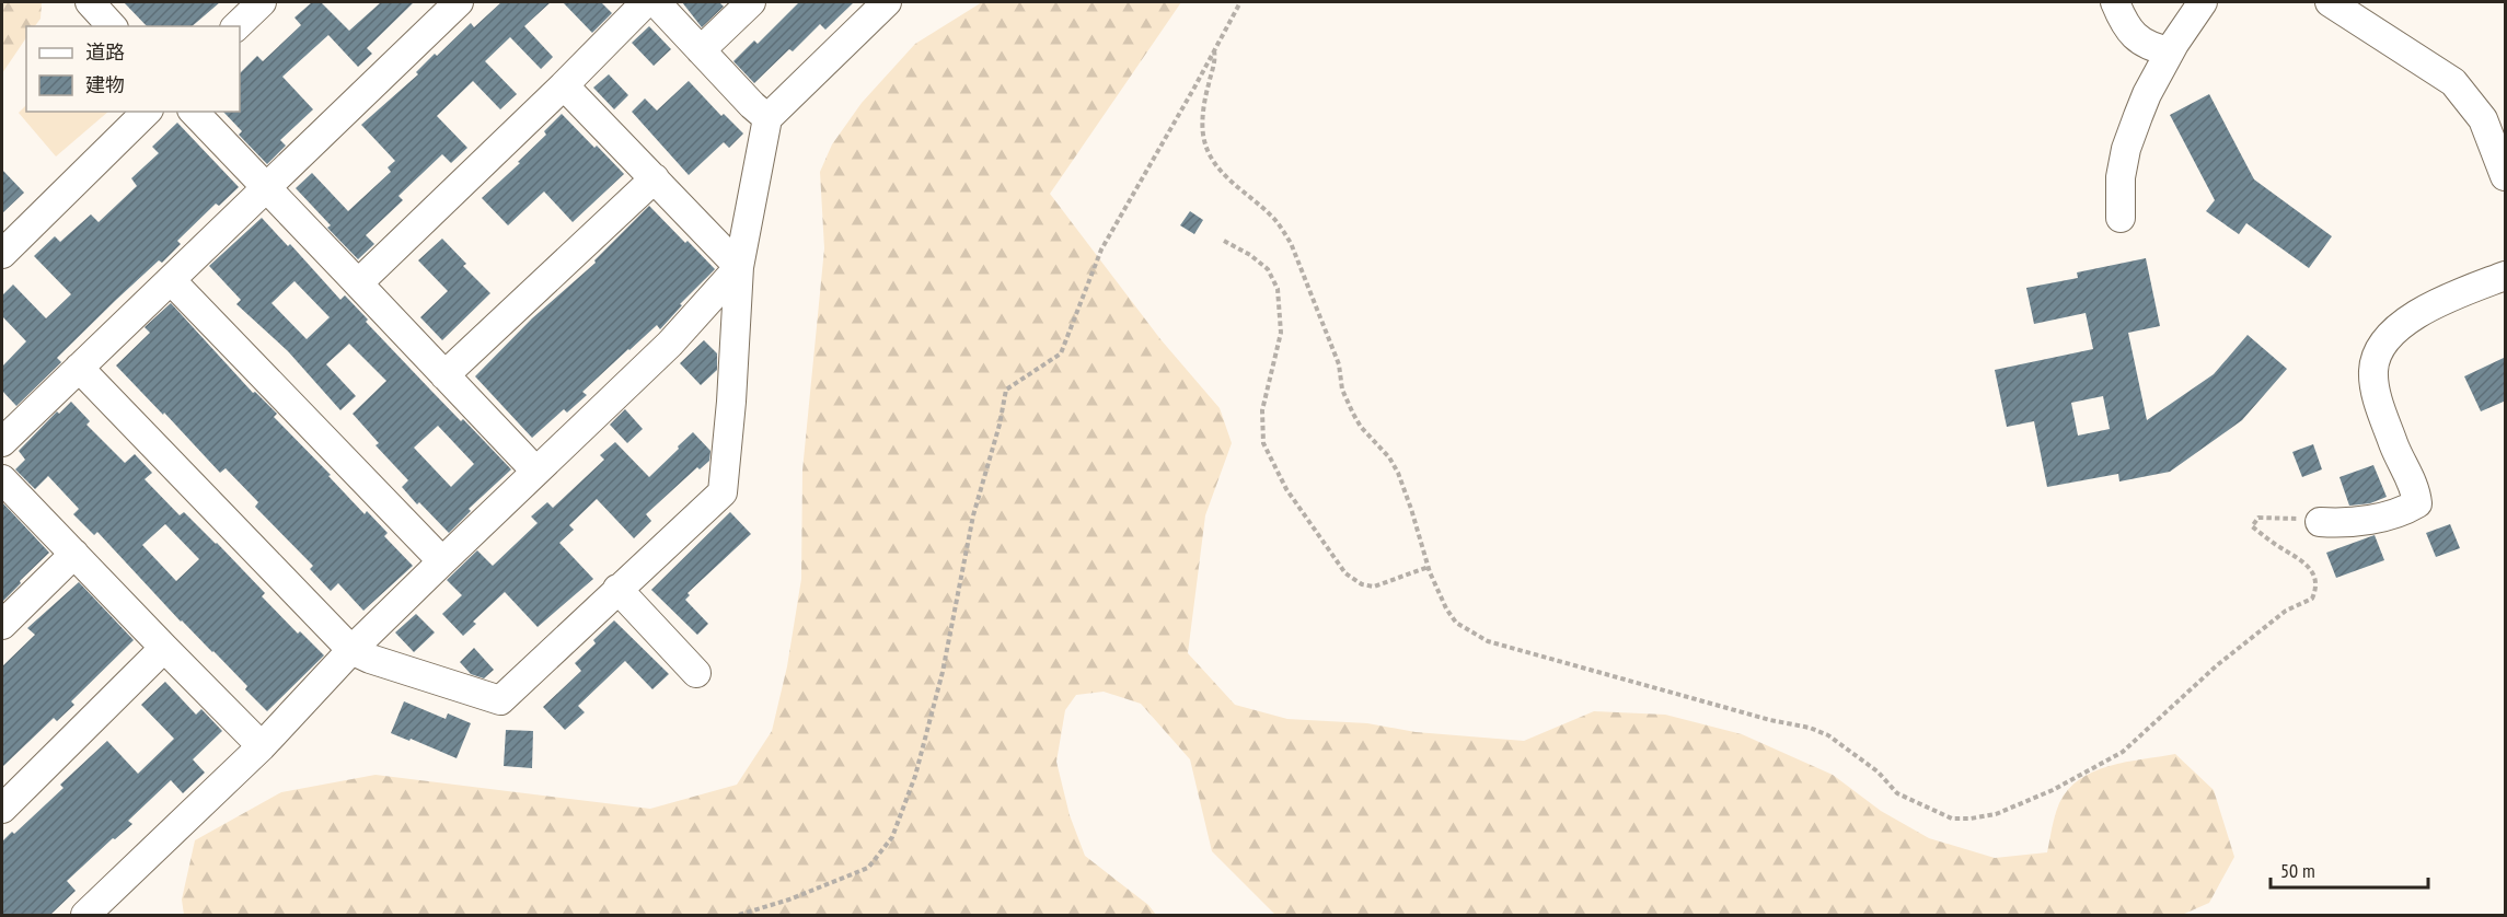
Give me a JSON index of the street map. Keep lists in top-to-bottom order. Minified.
{"legend":["道路","建物"],"scale_bar":"50 m"}
